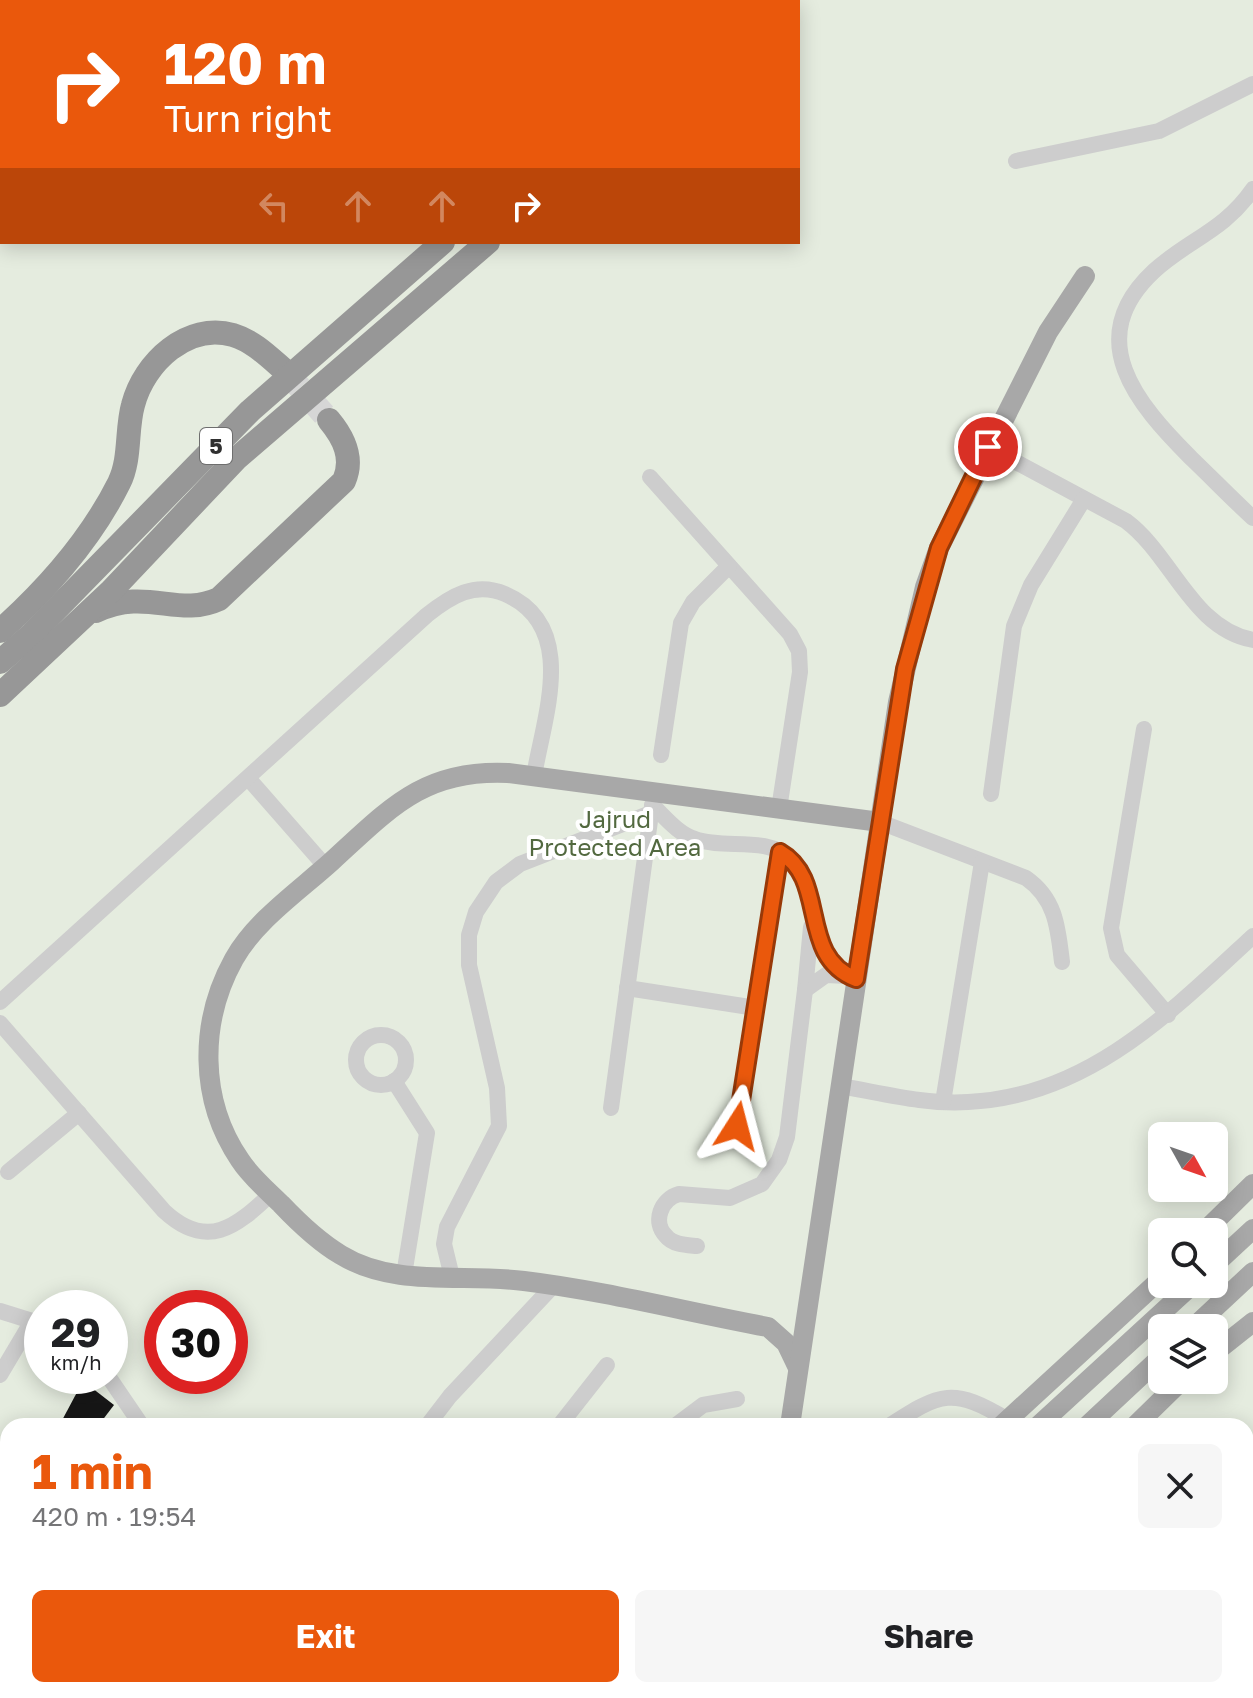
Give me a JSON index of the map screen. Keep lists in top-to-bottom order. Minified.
{"streets":{"highway":["5"]},"parks":["Jajrud Protected Area"],"north":"bottom right","page":{"turn":["120 m","Turn right"],"speed":"29 km/h","limit":"30","heading":["1 min","420 m · 19:54"],"buttons":["Exit","Share"]}}
